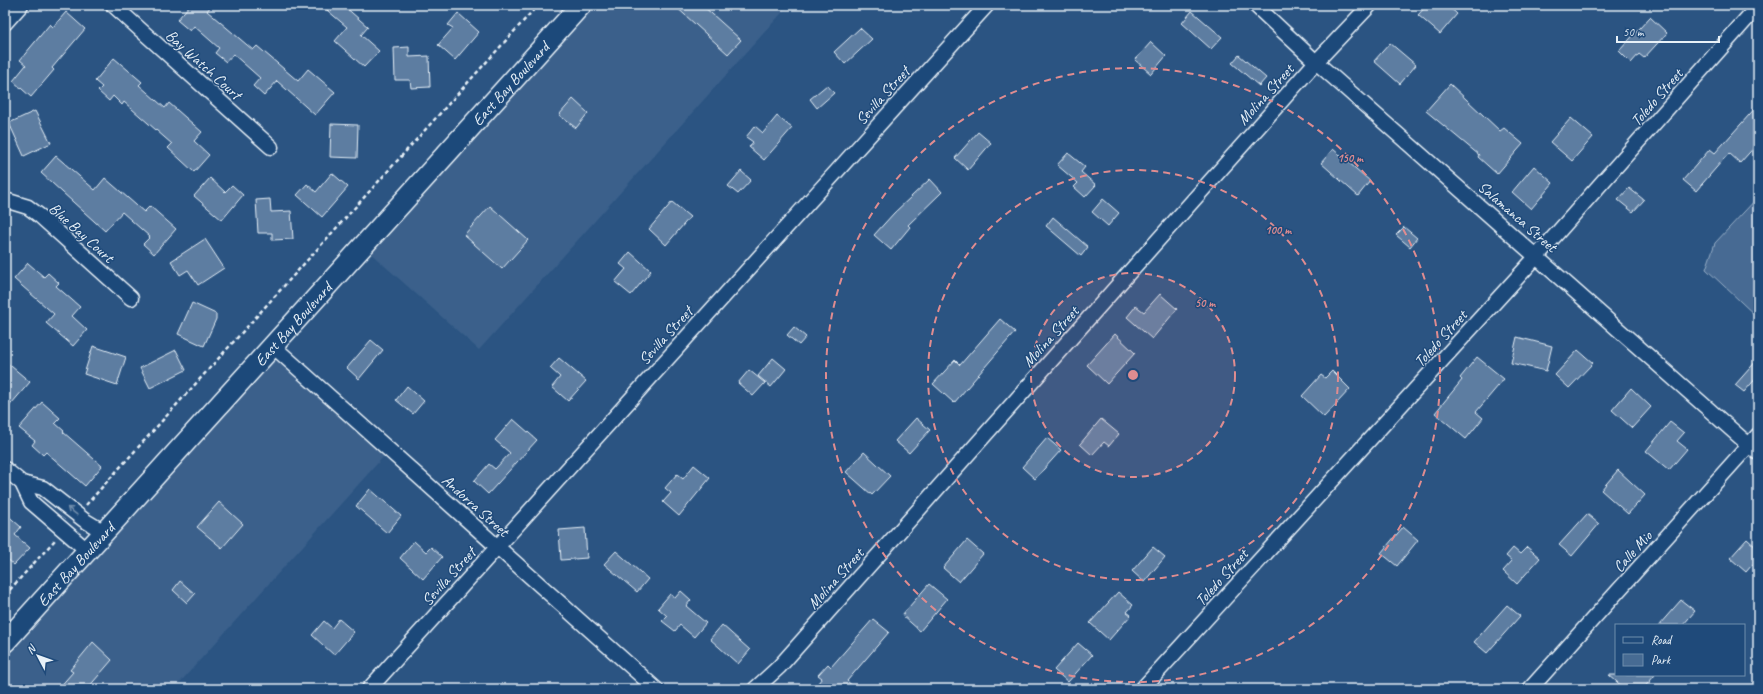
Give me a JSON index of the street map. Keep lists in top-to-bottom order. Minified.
{"streets":{"main road":["East Bay Boulevard"],"street":["Bay Watch Court","Molina Street","Sevilla Street","Toledo Street","Salamanca Street","Blue Bay Court","Andorra Street","Calle Mio"]},"crossings":[["East Bay Boulevard","Andorra Street"],["Molina Street","Salamanca Street"],["Sevilla Street","Andorra Street"],["Toledo Street","Salamanca Street"],["Salamanca Street","Calle Mio"]],"legend":["Road","Park"],"scale_bar":"50 m","north":"top left","rings":["150 m","100 m","50 m"]}
